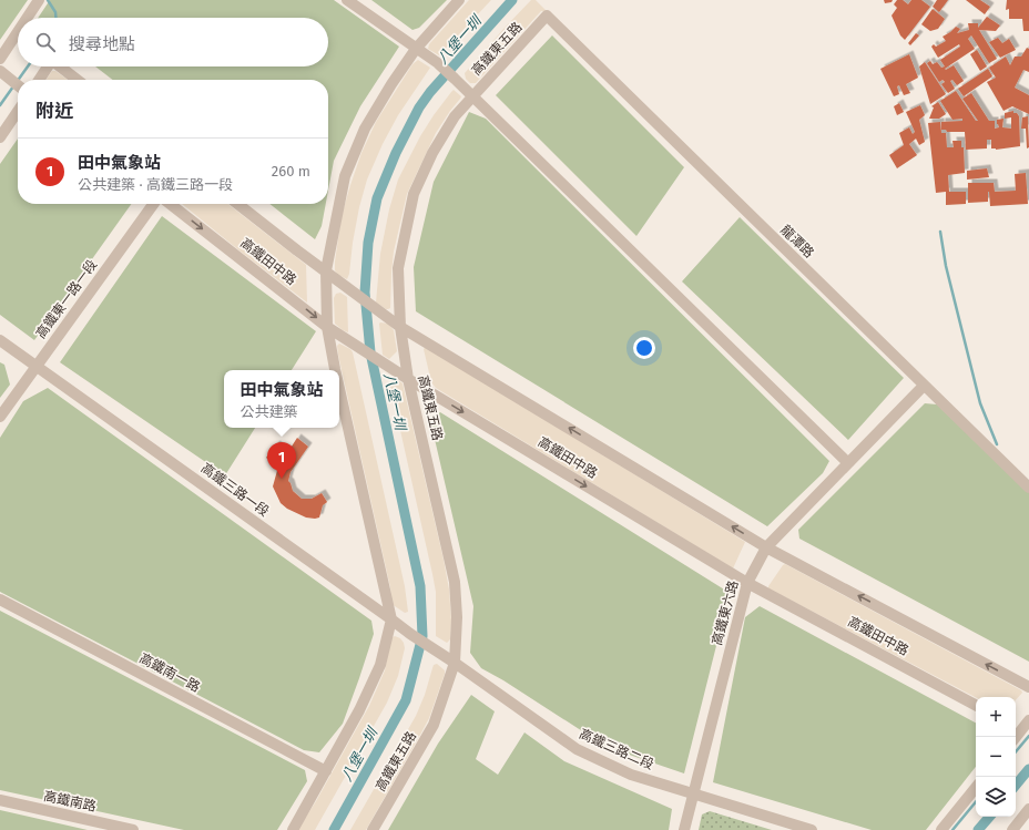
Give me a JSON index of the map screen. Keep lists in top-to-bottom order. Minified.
{"streets":{"street":["高鐵東五路","龍潭路","高鐵田中路","高鐵東一路一段","高鐵三路一段","高鐵東六路","高鐵南一路","高鐵三路二段","高鐵南路"]},"crossings":[["高鐵東五路","龍潭路"],["高鐵東五路","高鐵田中路"],["高鐵東五路","高鐵三路一段"],["高鐵東五路","高鐵三路二段"],["龍潭路","高鐵東六路"],["高鐵田中路","高鐵東六路"],["高鐵東一路一段","高鐵三路一段"],["高鐵三路一段","高鐵三路二段"],["高鐵東六路","高鐵三路二段"]],"water":["八堡一圳"],"page":{"search":"搜尋地點","heading":"附近","list":[{"mark":"1","name":"田中氣象站","note":"公共建築 · 高鐵三路一段","value":"260 m"}],"popup":["田中氣象站","公共建築"],"pins":"1","map_buttons":["+","−"]}}
